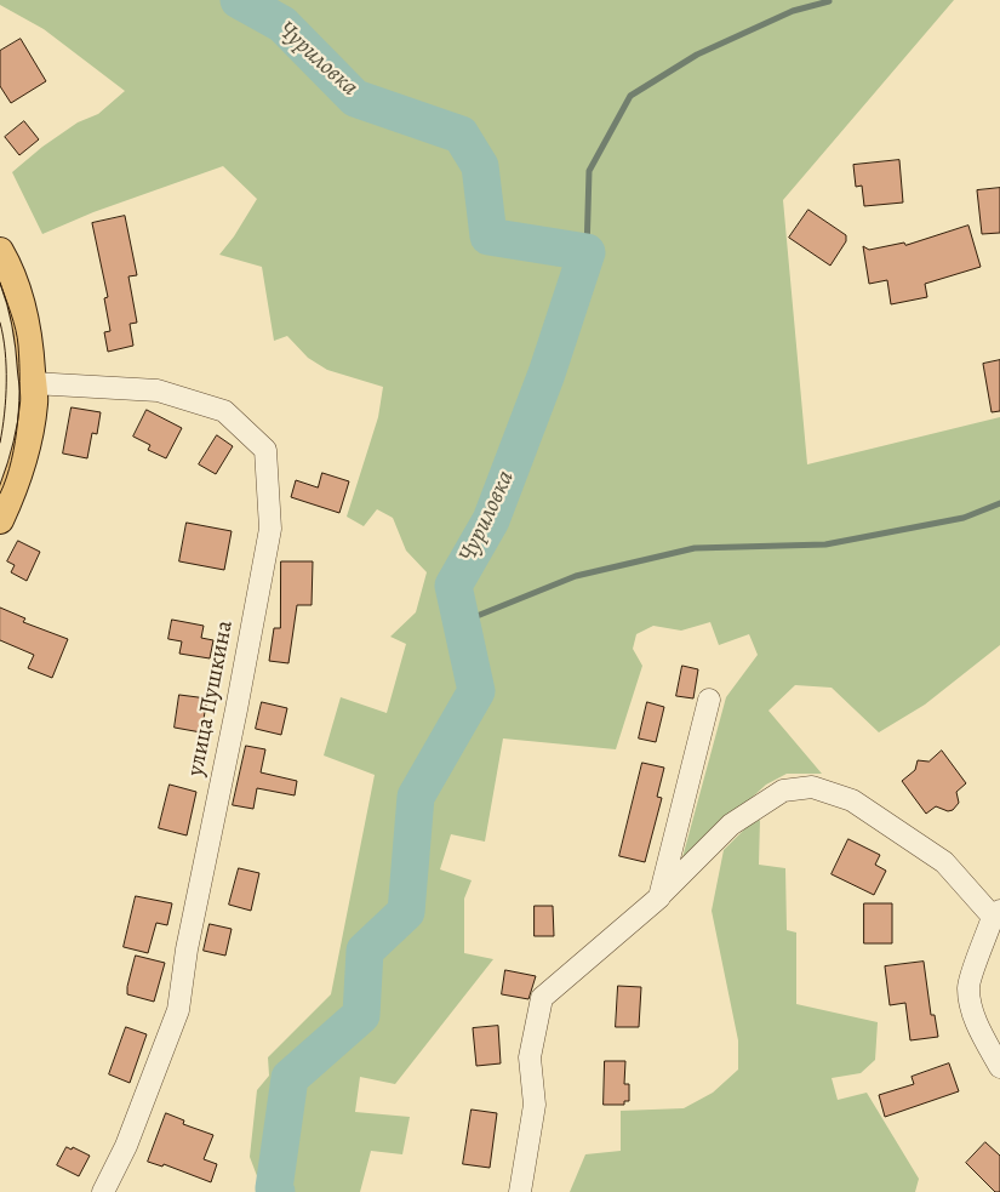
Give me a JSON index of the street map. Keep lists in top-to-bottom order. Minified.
{"streets":{"street":["улица Пушкина"]},"water":["Чуриловка"]}
